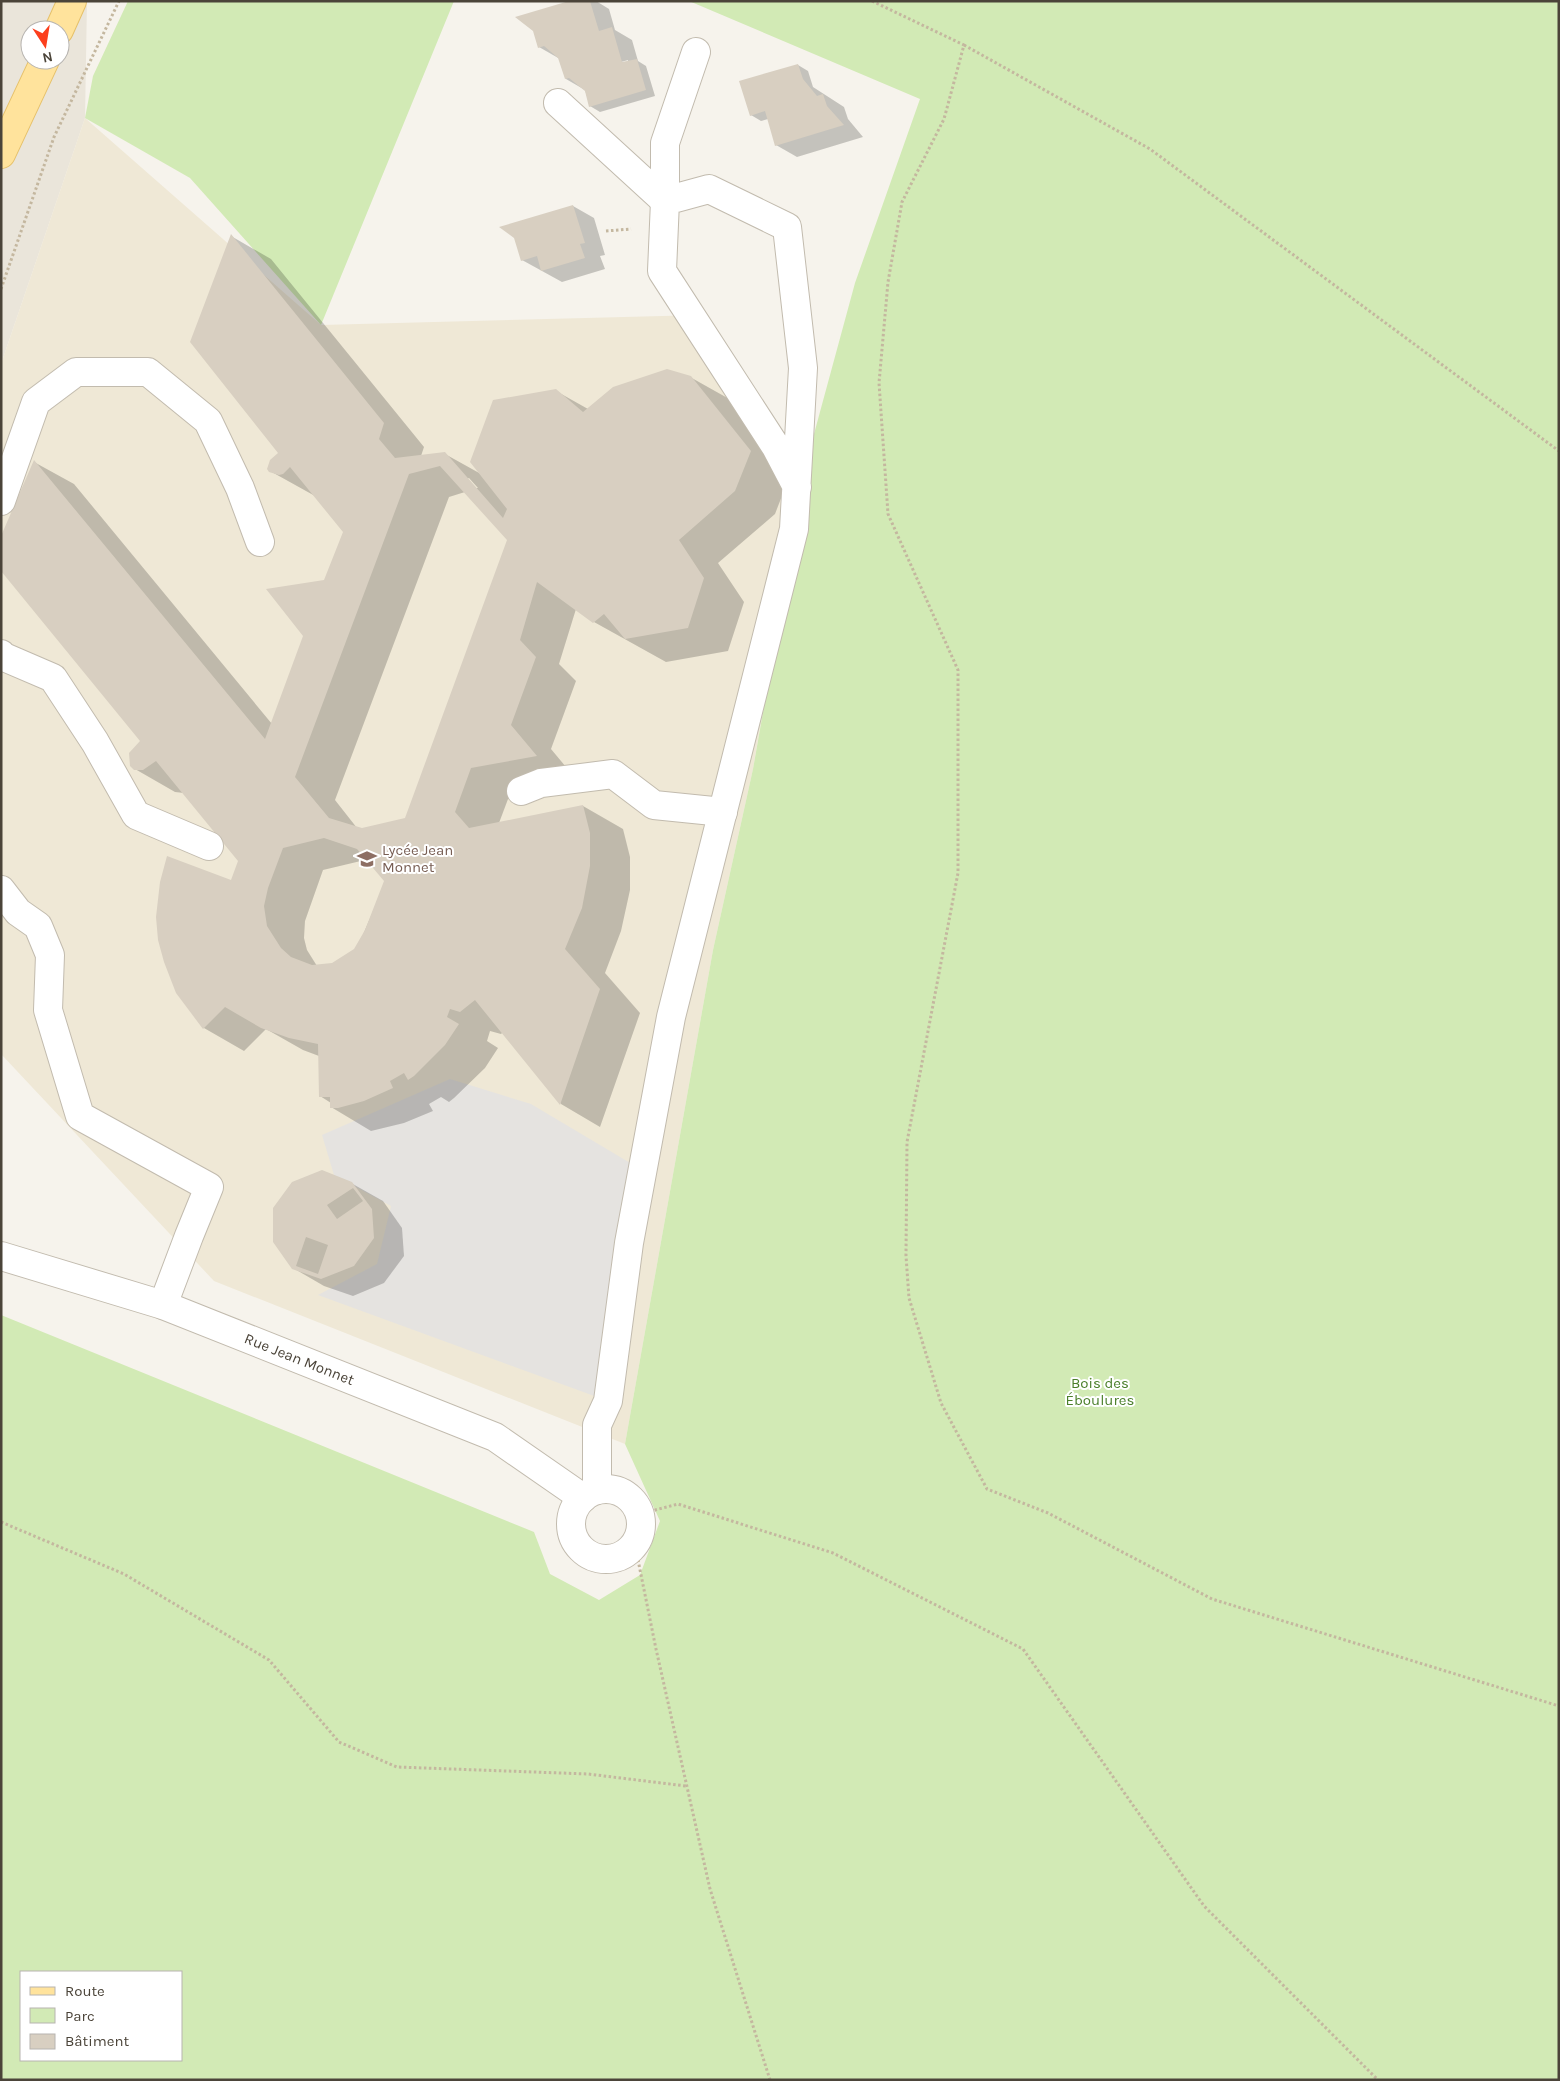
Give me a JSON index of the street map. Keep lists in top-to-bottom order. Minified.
{"streets":{"street":["Rue Jean Monnet"]},"parks":["Bois des Éboulures"],"places":{"school or university":["Lycée Jean Monnet"]},"legend":["Route","Parc","Bâtiment"],"north":"bottom"}
